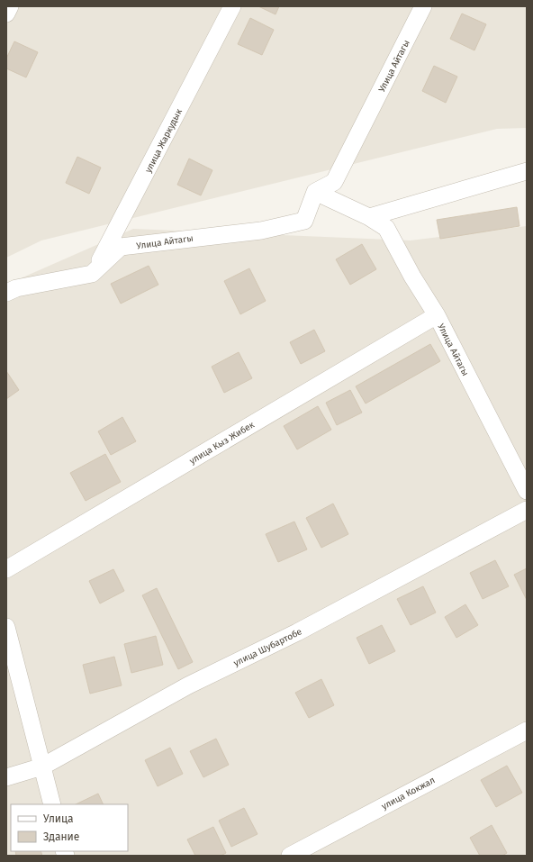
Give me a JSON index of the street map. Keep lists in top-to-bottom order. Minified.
{"streets":{"street":["Улица Айтагы","улица Жаркудык","улица Кыз Жибек","улица Шубартобе","улица Кокжал"]},"crossings":[["Улица Айтагы","улица Жаркудык"],["Улица Айтагы","улица Кыз Жибек"]],"legend":["Улица","Здание"]}
